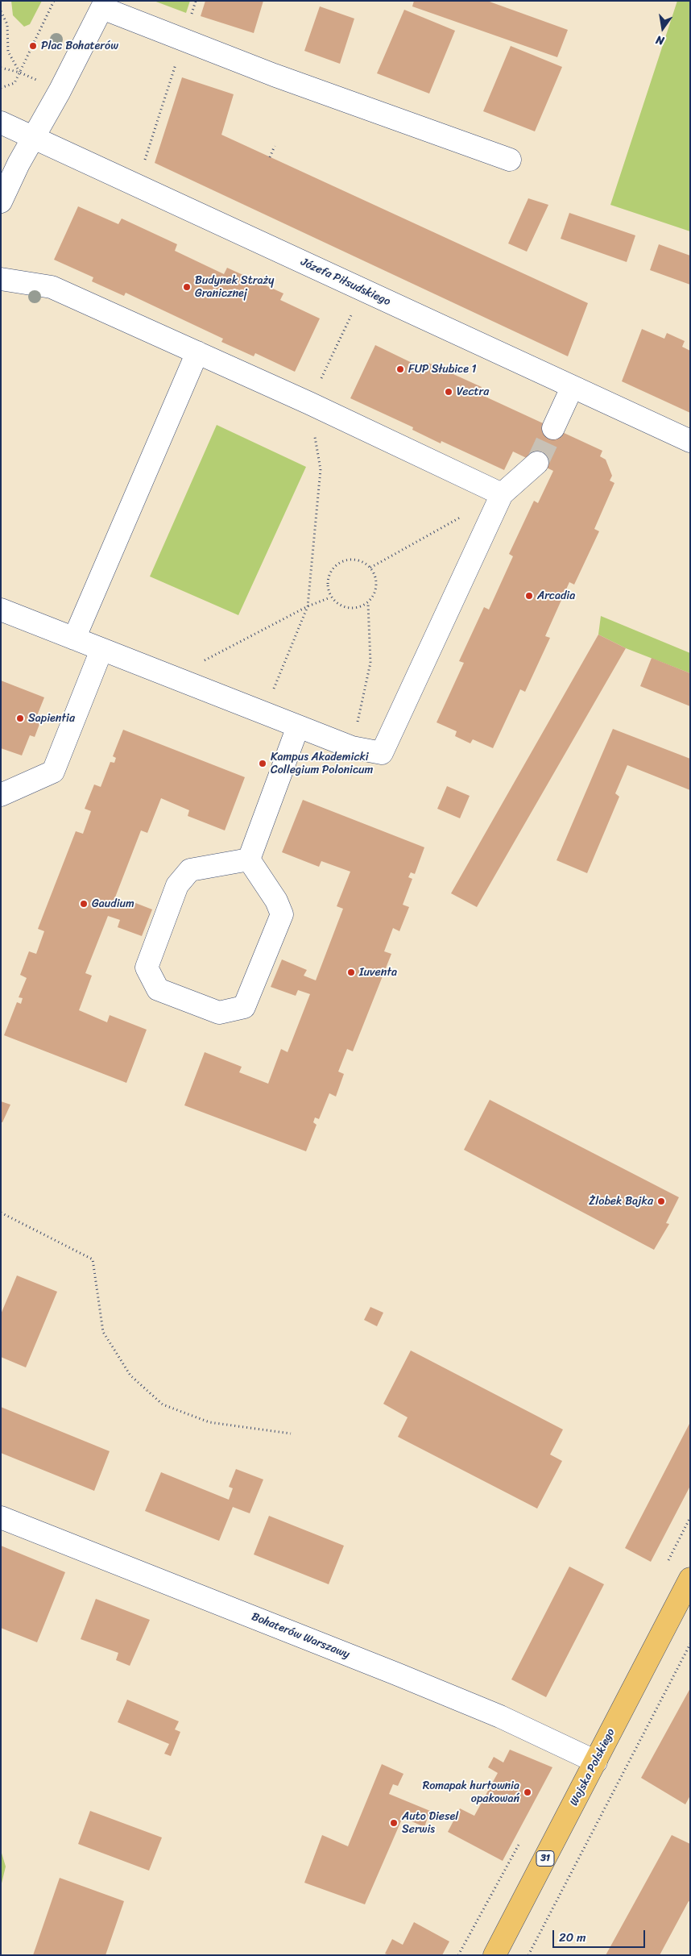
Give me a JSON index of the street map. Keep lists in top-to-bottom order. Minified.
{"streets":{"main road":["Wojska Polskiego","31"],"street":["Józefa Piłsudskiego","Bohaterów Warszawy"]},"crossings":[["Bohaterów Warszawy","Wojska Polskiego"]],"places":["Plac Bohaterów","Budynek Straży Granicznej","FUP Słubice 1","Vectra","Arcadia","Sapientia","Kampus Akademicki Collegium Polonicum","Gaudium","Iuventa","Żlobek Bajka","Romapak hurtownia opakowań","Auto Diesel Serwis"],"scale_bar":"20 m","north":"bottom"}
